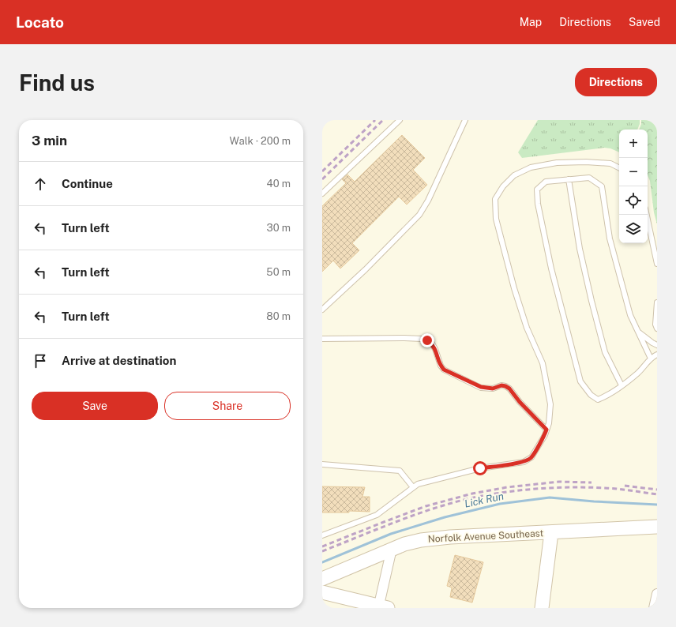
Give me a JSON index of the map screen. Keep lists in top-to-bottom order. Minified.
{"streets":{"street":["Norfolk Avenue Southeast"]},"water":["Lick Run"],"page":{"header":"Locato","nav":["Map","Directions","Saved"],"buttons":["Directions",["Save","Share"]],"title":"Find us","heading":["3 min","Walk · 200 m"],"map_buttons":["+","−"],"list":[["Continue","40 m"],["Turn left","30 m"],["Turn left","50 m"],["Turn left","80 m"],"Arrive at destination"]}}
